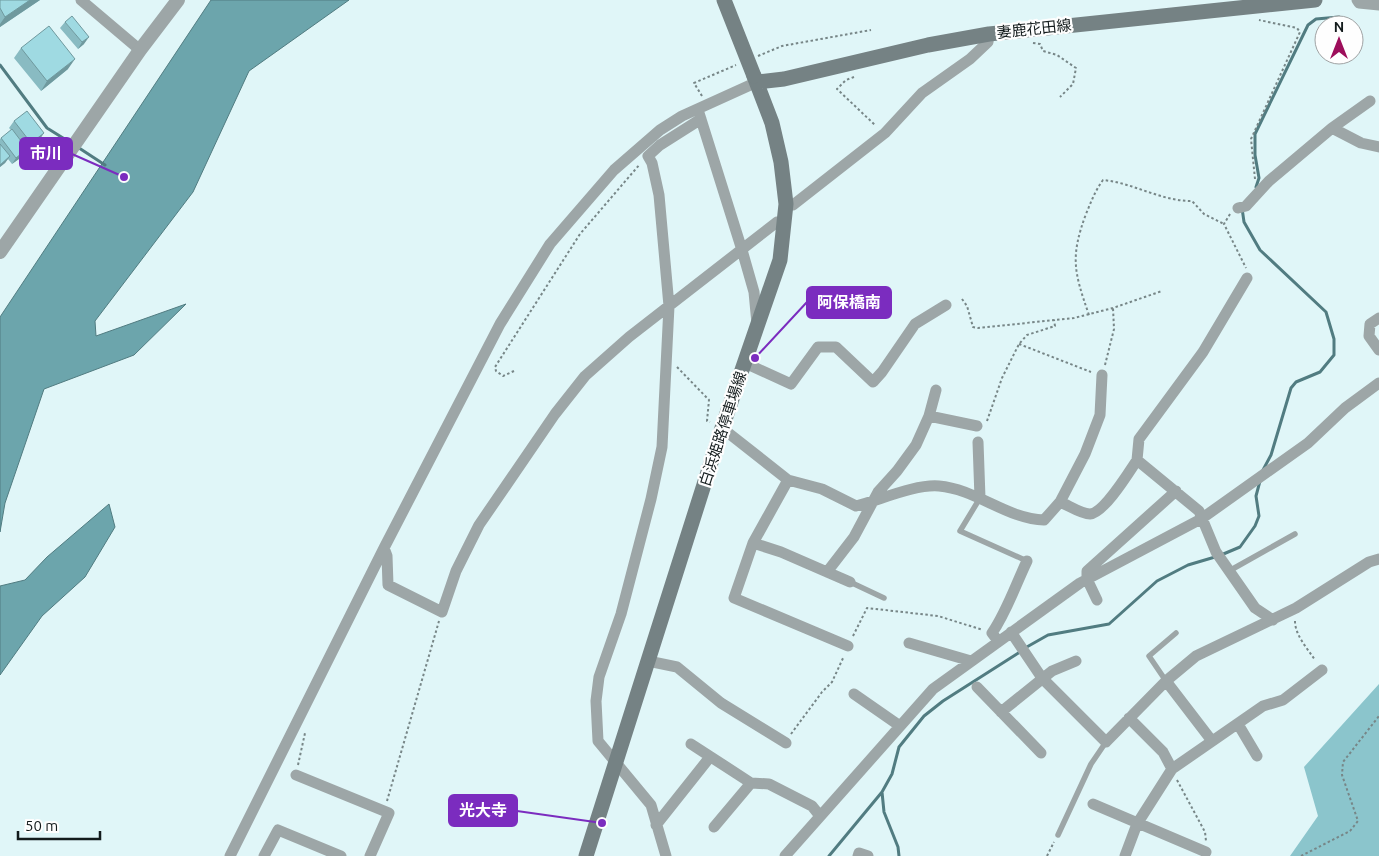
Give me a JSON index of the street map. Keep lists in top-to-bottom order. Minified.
{"streets":{"main road":["妻鹿花田線","白浜姫路停車場線"]},"crossings":[["妻鹿花田線","白浜姫路停車場線"]],"places":["市川","阿保橋南","光大寺"],"scale_bar":"50 m","north":"top"}
